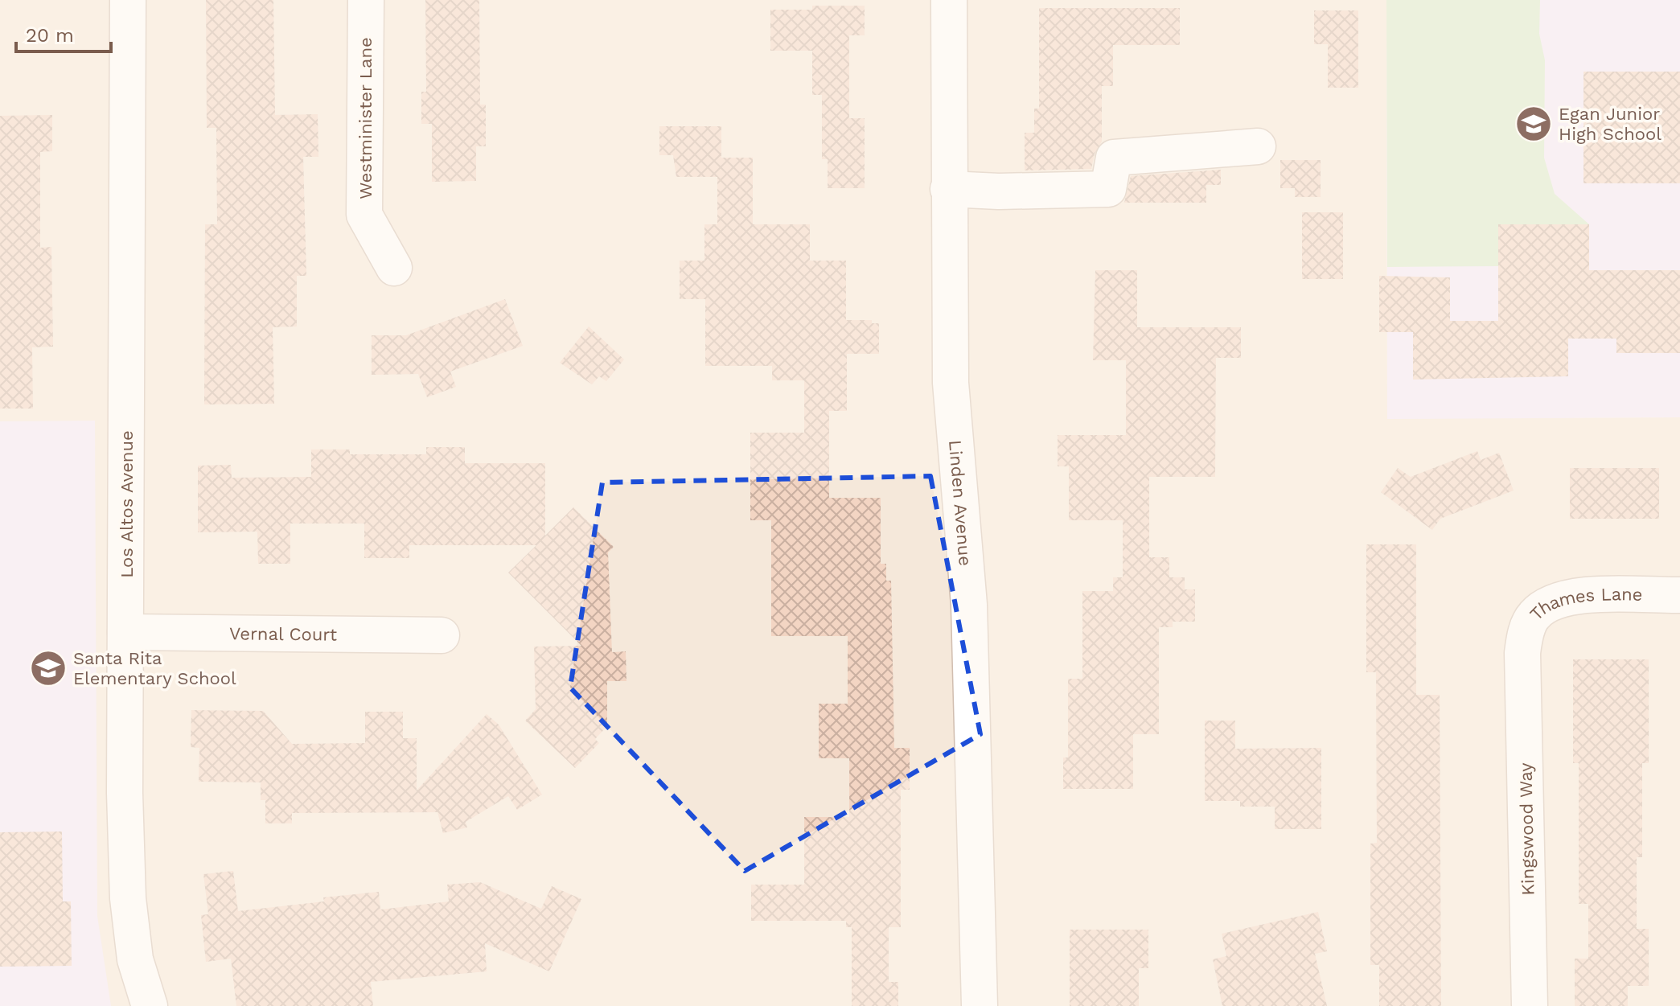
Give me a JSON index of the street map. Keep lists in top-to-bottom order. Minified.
{"streets":{"street":["Westminister Lane","Linden Avenue","Los Altos Avenue","Thames Lane","Vernal Court","Kingswood Way"]},"crossings":[["Los Altos Avenue","Vernal Court"],["Thames Lane","Kingswood Way"]],"places":{"school or university":["Egan Junior High School","Santa Rita Elementary School"]},"scale_bar":"20 m"}
